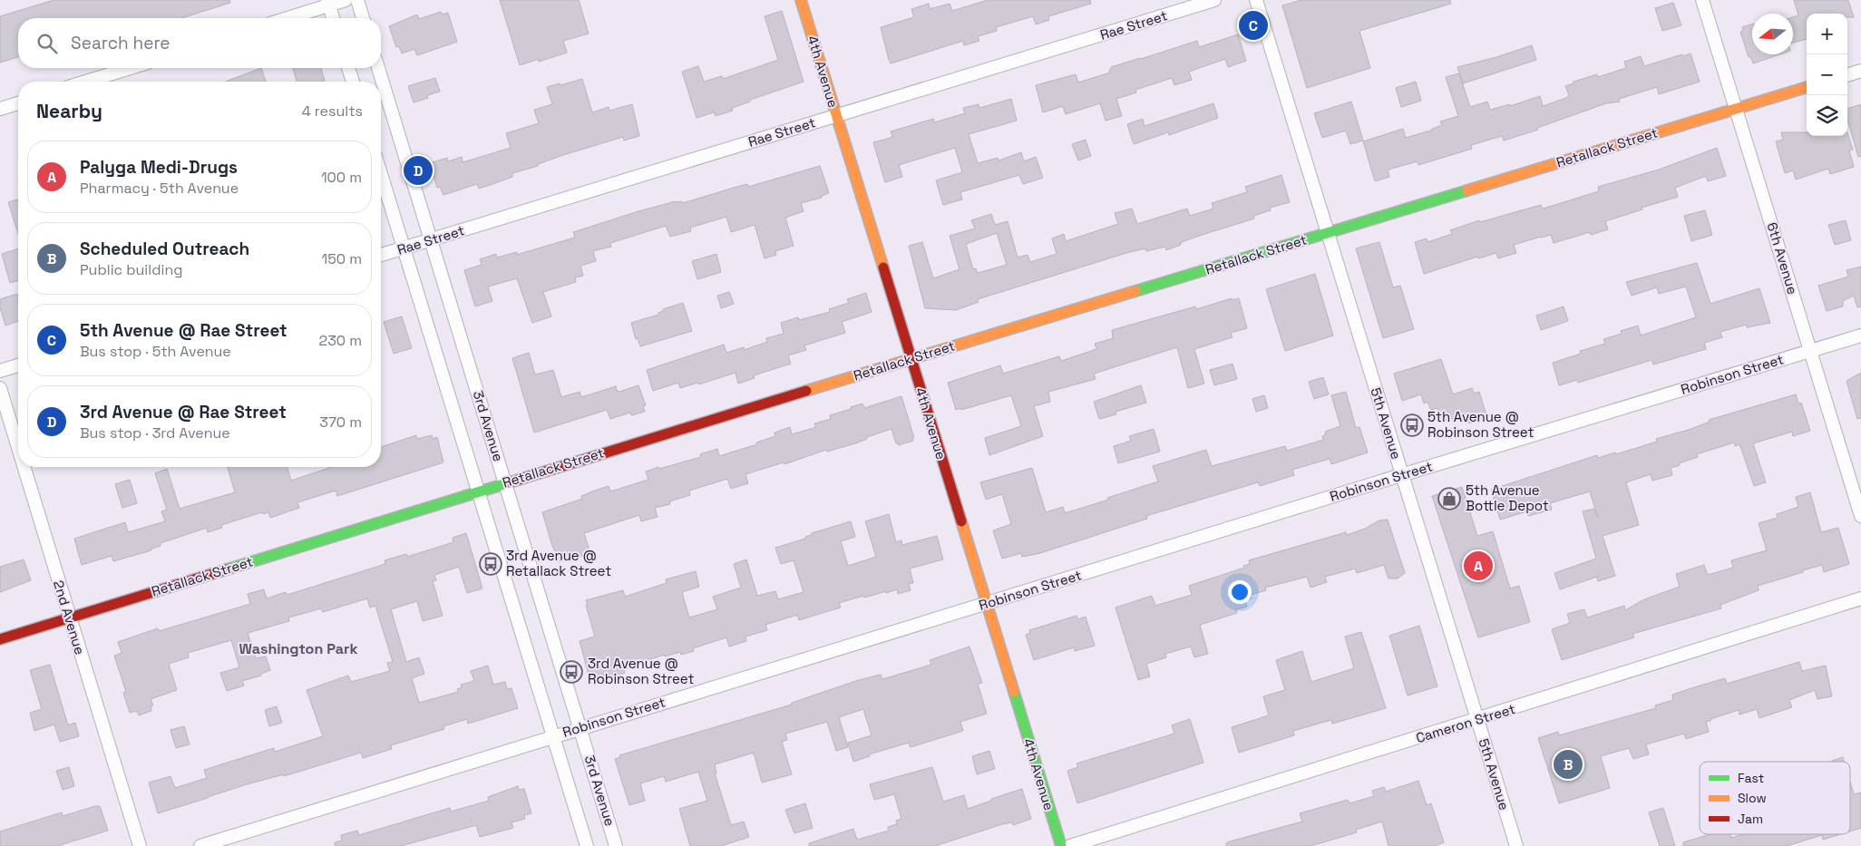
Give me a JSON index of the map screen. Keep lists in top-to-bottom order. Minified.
{"streets":{"street":["Rae Street","4th Avenue","Retallack Street","6th Avenue","Robinson Street","5th Avenue","3rd Avenue","2nd Avenue","Cameron Street"]},"crossings":[["Rae Street","4th Avenue"],["Rae Street","3rd Avenue"],["4th Avenue","Retallack Street"],["4th Avenue","Robinson Street"],["Retallack Street","6th Avenue"],["Retallack Street","5th Avenue"],["Retallack Street","3rd Avenue"],["Retallack Street","2nd Avenue"],["6th Avenue","Robinson Street"],["Robinson Street","5th Avenue"],["Robinson Street","3rd Avenue"],["5th Avenue","Cameron Street"]],"districts":["Washington Park"],"places":{"bus stop":["5th Avenue @ Robinson Street","3rd Avenue @ Retallack Street","3rd Avenue @ Robinson Street"],"shop":["5th Avenue Bottle Depot"]},"legend":["Fast","Slow","Jam"],"north":"left","page":{"pins":["C","D","A","B"],"map_buttons":["+","−"],"search":"Search here","heading":["Nearby","4 results"],"list":[{"mark":"A","name":"Palyga Medi-Drugs","note":"Pharmacy · 5th Avenue","value":"100 m"},{"mark":"B","name":"Scheduled Outreach","note":"Public building","value":"150 m"},{"mark":"C","name":"5th Avenue @ Rae Street","note":"Bus stop · 5th Avenue","value":"230 m"},{"mark":"D","name":"3rd Avenue @ Rae Street","note":"Bus stop · 3rd Avenue","value":"370 m"}]}}
